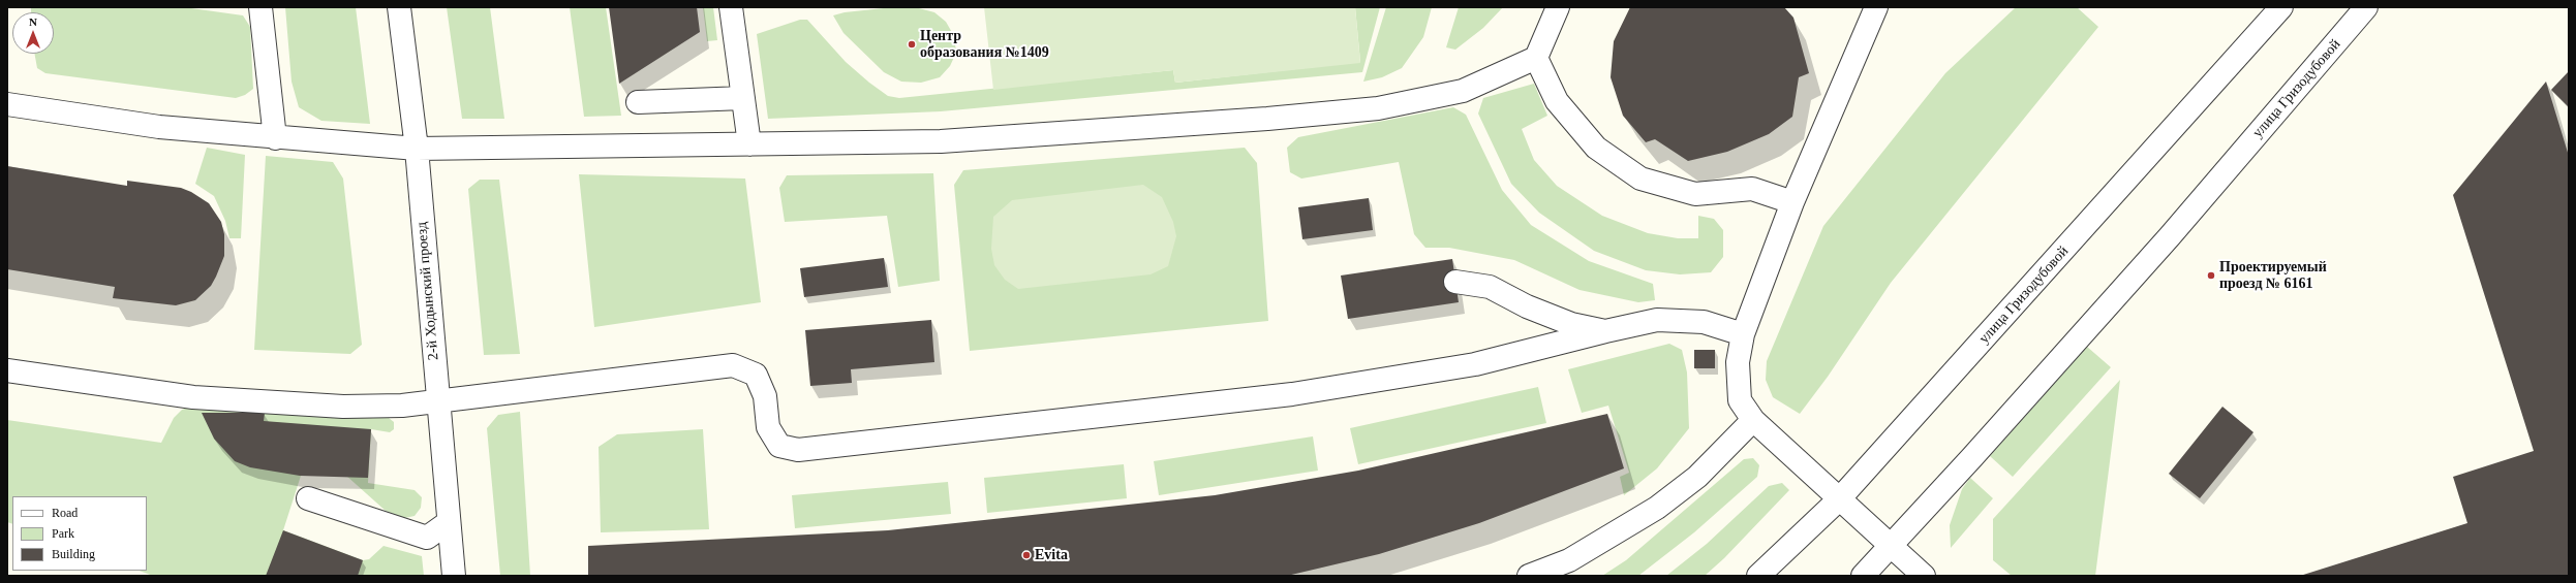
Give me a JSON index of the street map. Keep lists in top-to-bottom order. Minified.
{"streets":{"street":["улица Гризодубовой","2-й Ходынский проезд"]},"places":["Центр образования №1409","Проектируемый проезд № 6161","Evita"],"legend":["Road","Park","Building"],"north":"top"}
